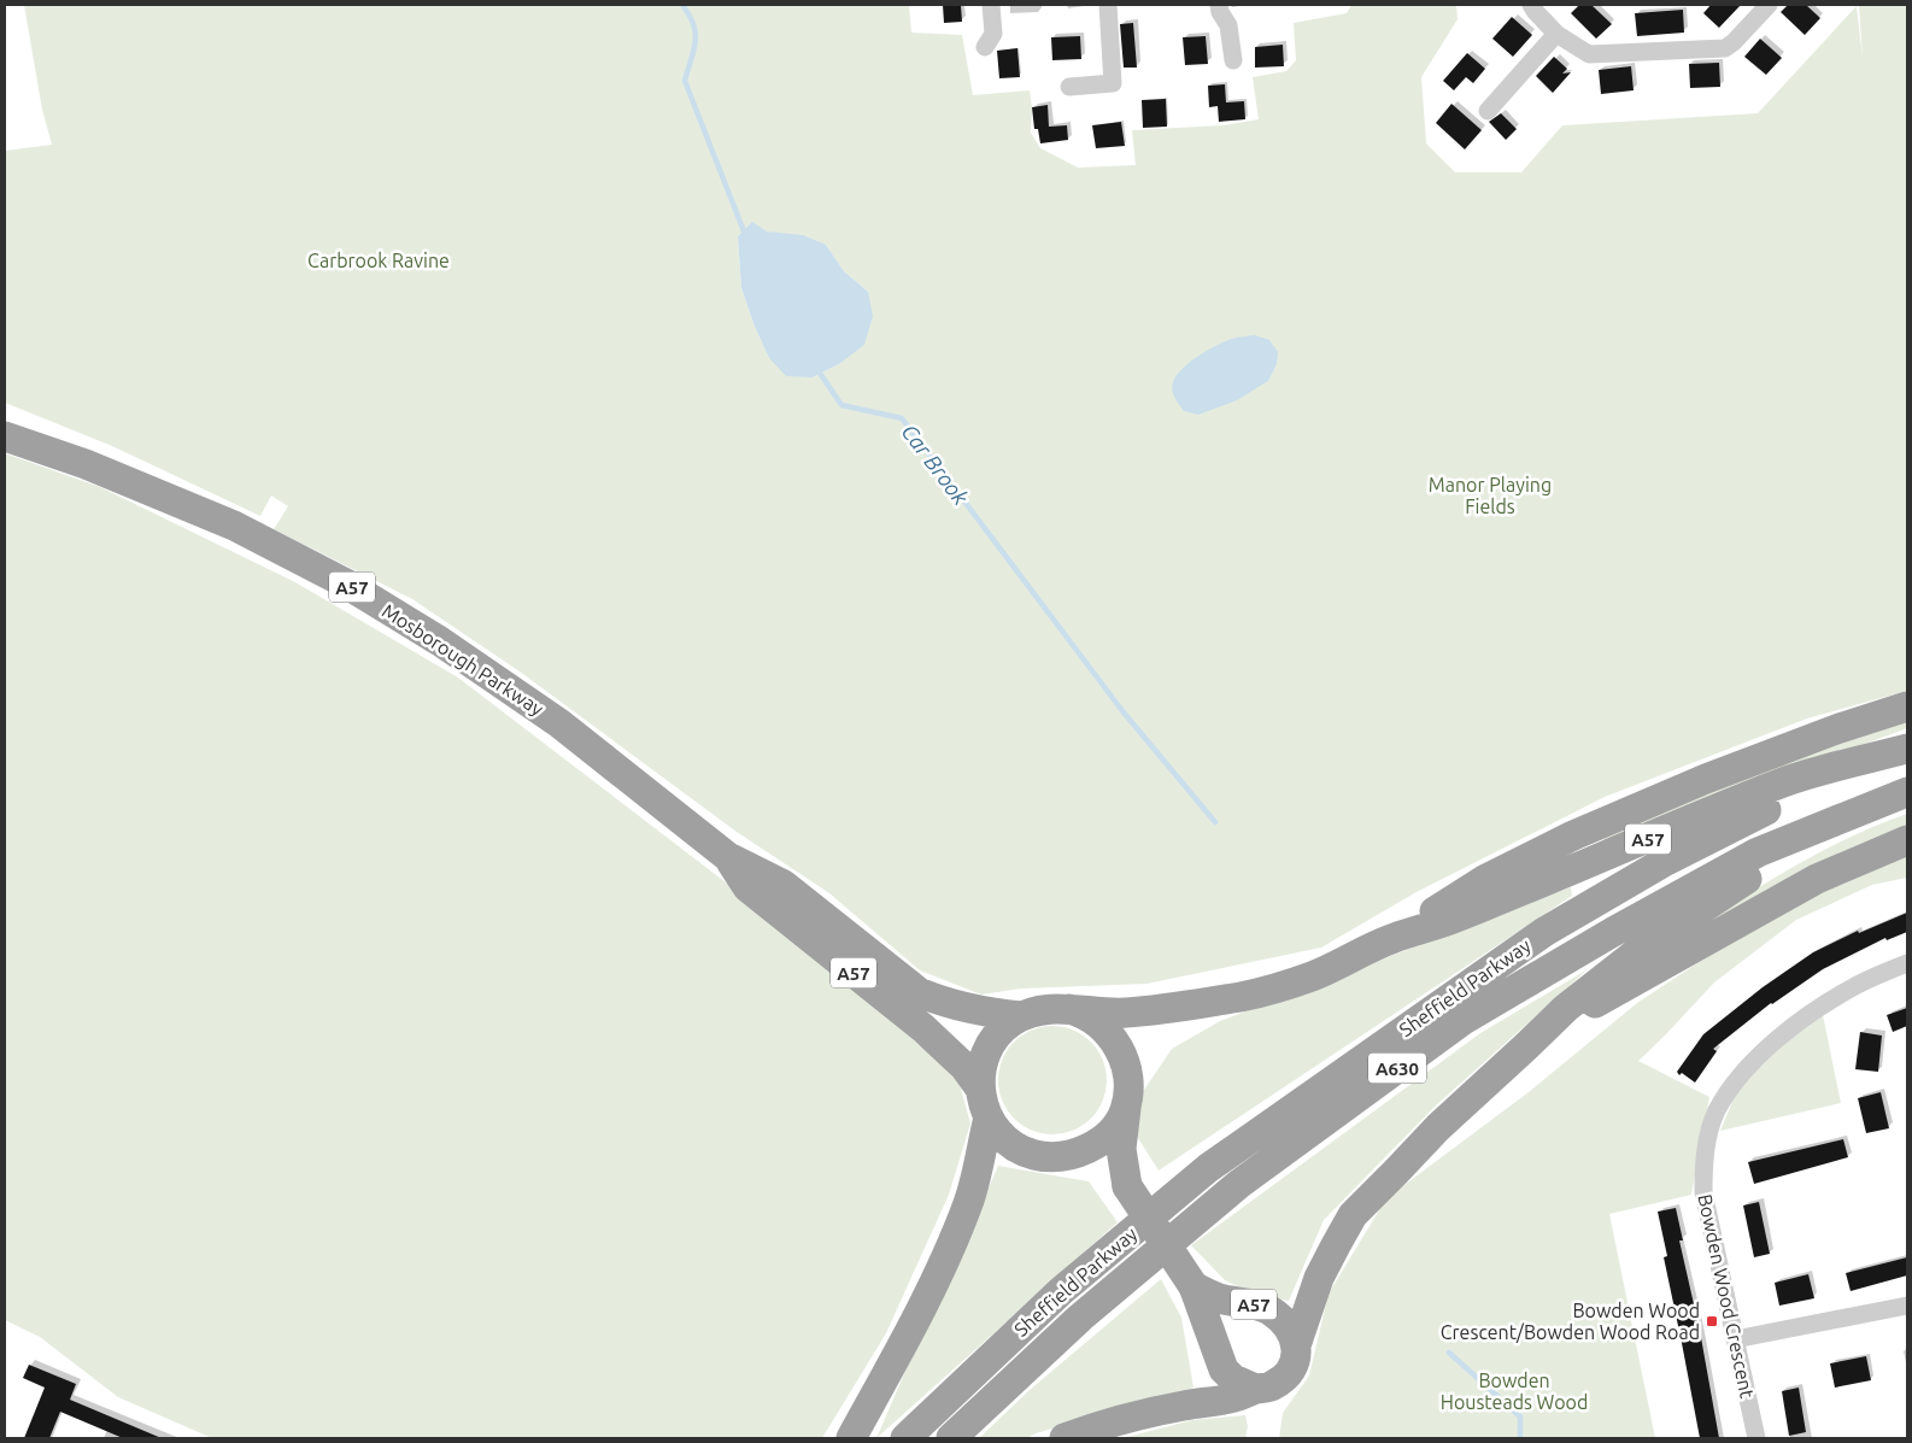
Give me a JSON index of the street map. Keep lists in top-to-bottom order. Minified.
{"streets":{"highway":["A57","Mosborough Parkway","Sheffield Parkway","A630"],"street":["Bowden Wood Crescent"]},"crossings":[["A57","Mosborough Parkway"],["A57","Sheffield Parkway"]],"water":["Car Brook"],"parks":["Carbrook Ravine","Manor Playing Fields","Bowden Housteads Wood"],"places":{"transit":["Bowden Wood Crescent/Bowden Wood Road"]}}
